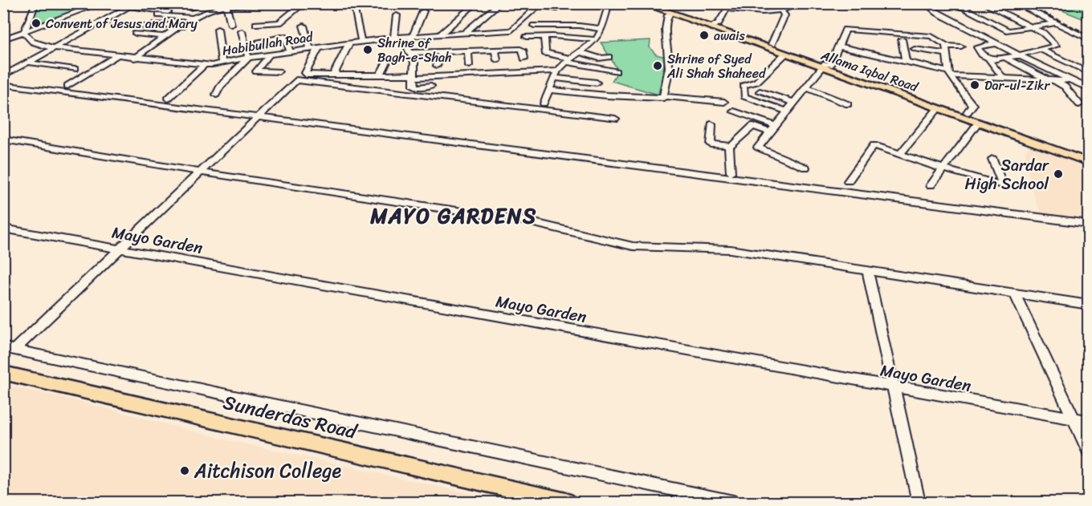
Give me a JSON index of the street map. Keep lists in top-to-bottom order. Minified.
{"streets":{"main road":["Allama Iqbal Road","Sunderdas Road"],"street":["Habibullah Road","Mayo Garden"]},"districts":["MAYO GARDENS"],"places":["Convent of Jesus and Mary","awais","Shrine of Bagh-e-Shah","Shrine of Syed Ali Shah Shaheed","Dar-ul-Zikr","Sardar High School","Aitchison College"]}
